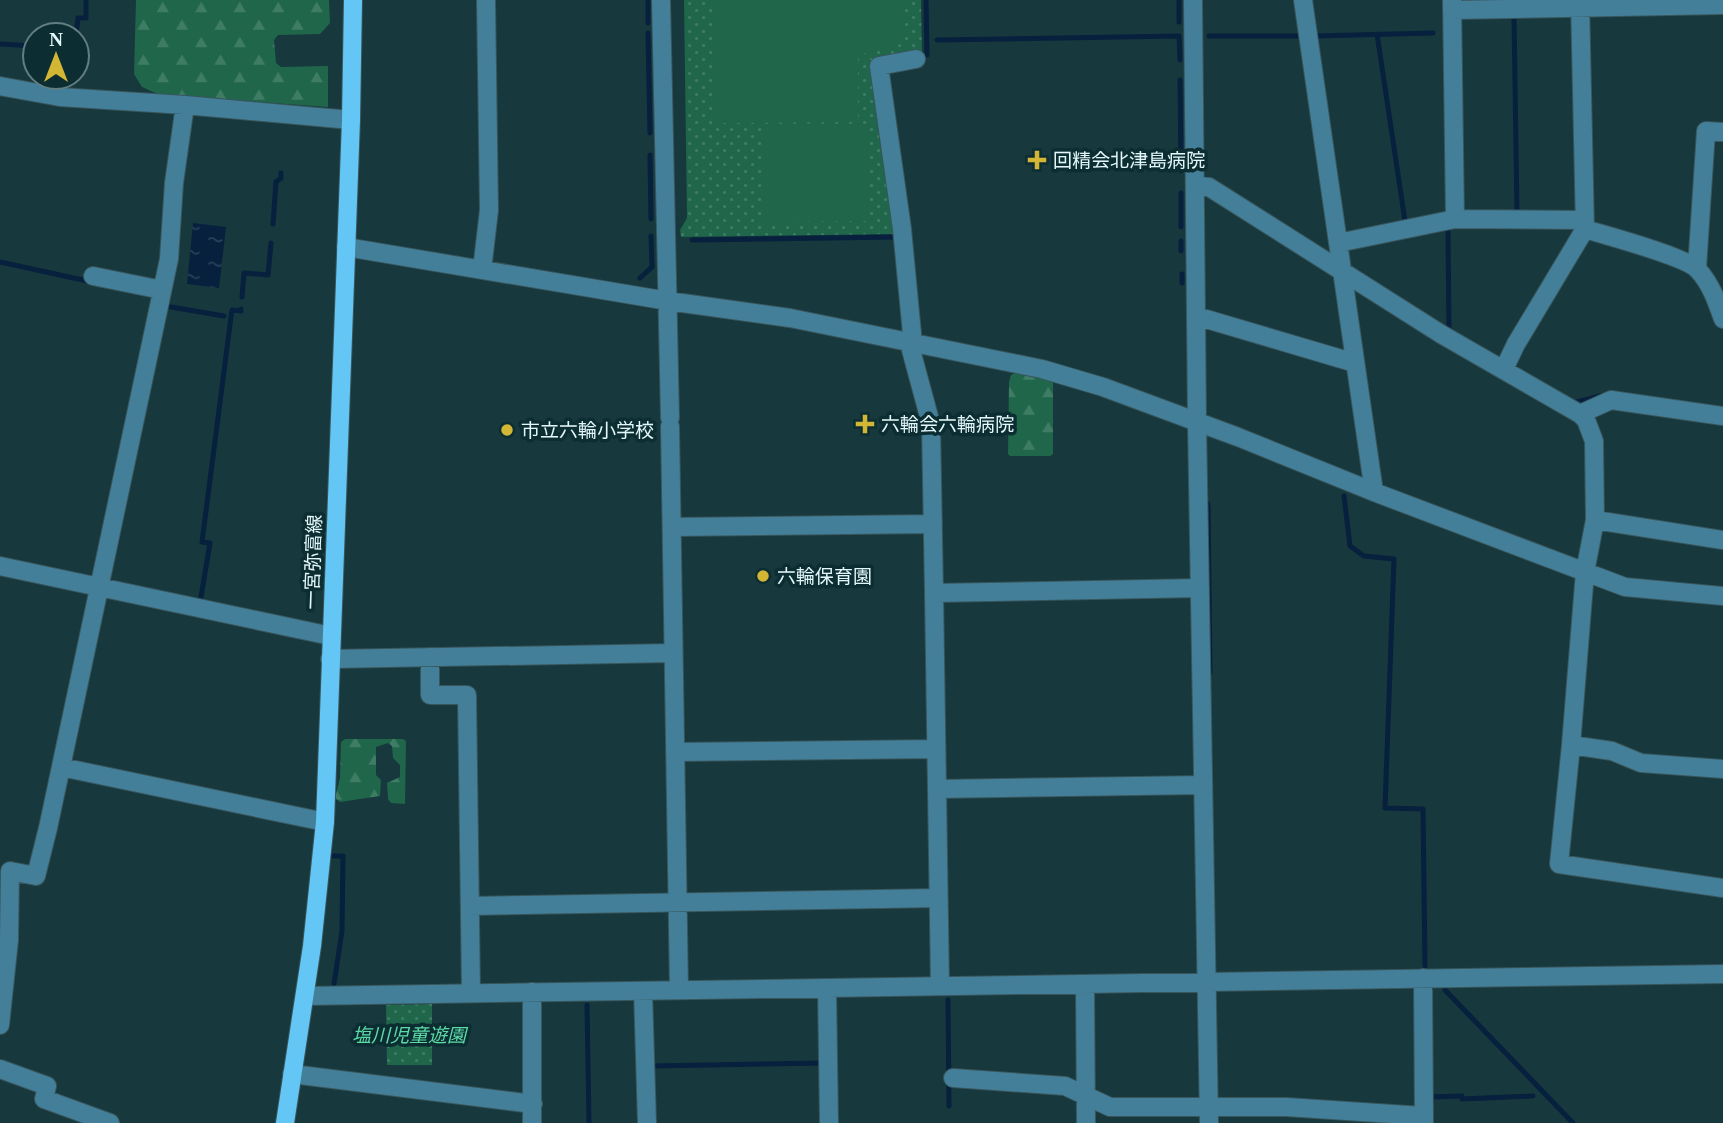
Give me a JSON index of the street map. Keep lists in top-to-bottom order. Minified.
{"streets":{"main road":["一宮弥富線"]},"parks":["塩川児童遊園"],"places":{"health":["回精会北津島病院","六輪会六輪病院"],"other":["市立六輪小学校","六輪保育園"]},"north":"top"}
